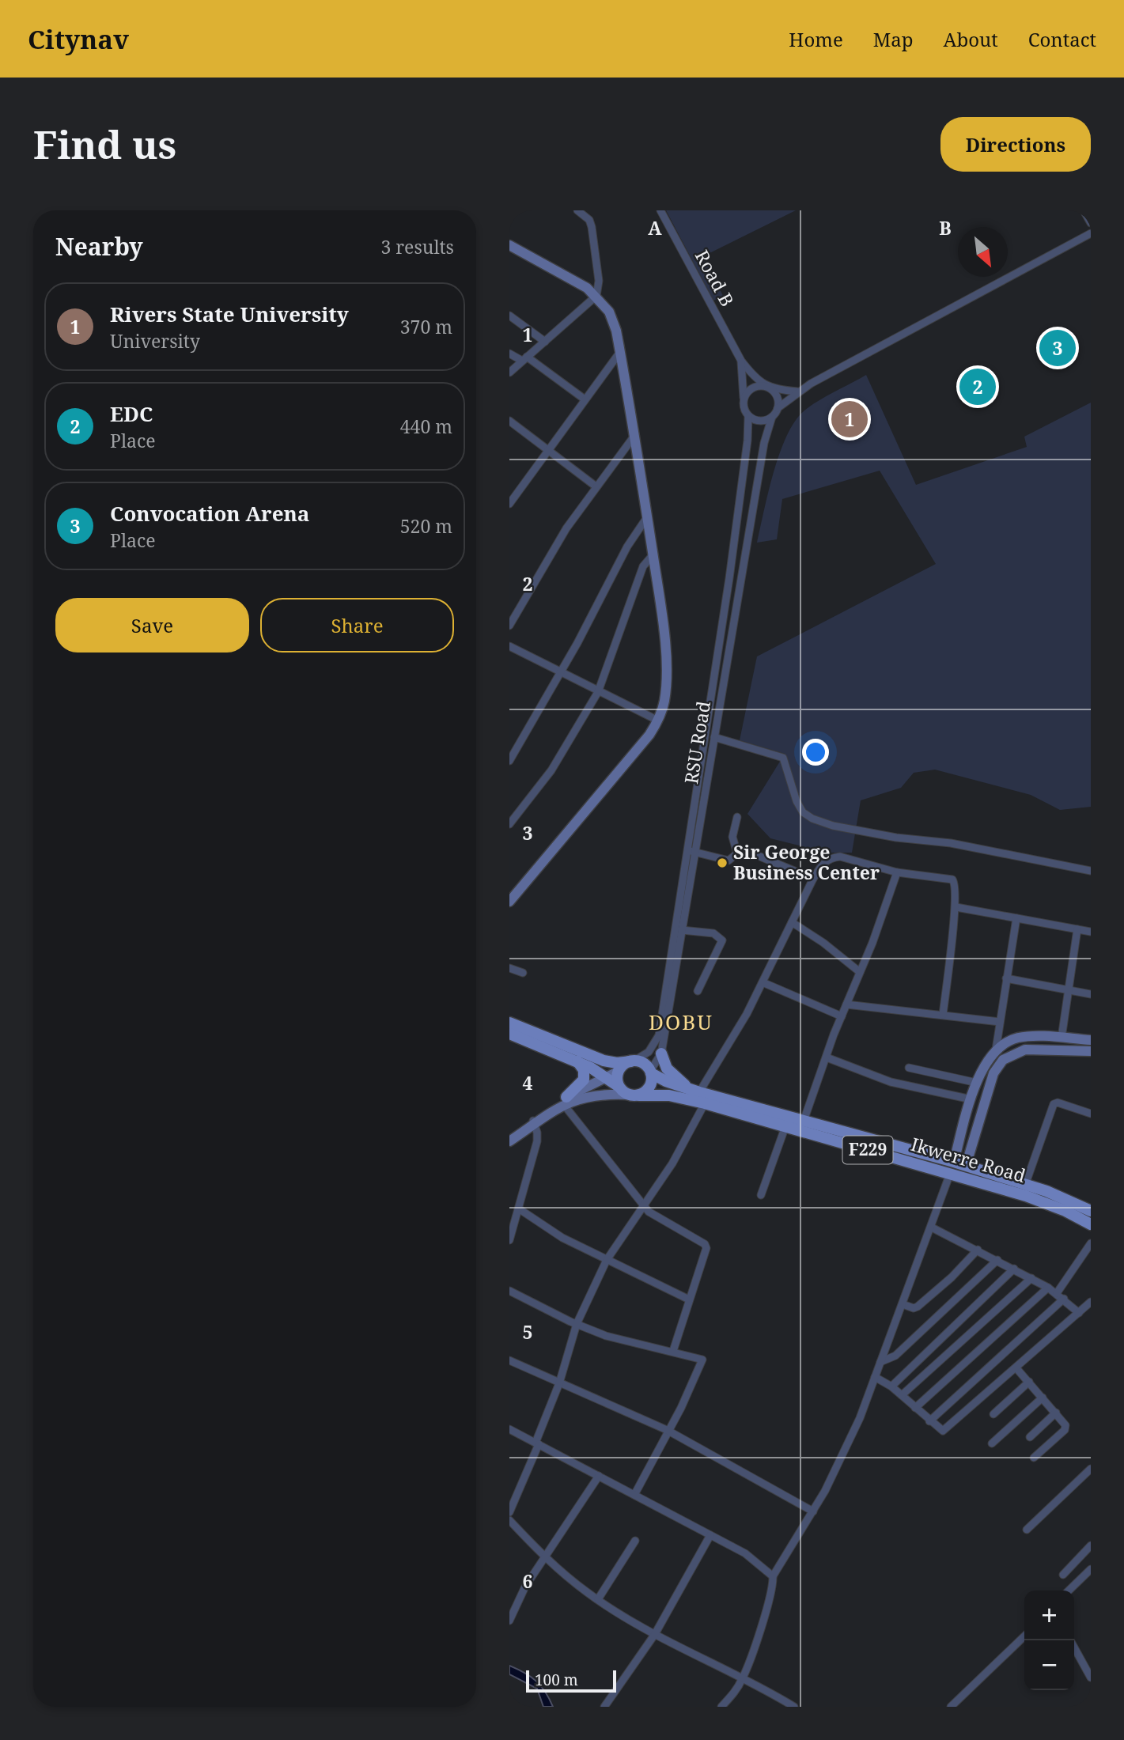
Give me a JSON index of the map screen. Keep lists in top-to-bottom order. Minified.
{"streets":{"main road":["F229","Ikwerre Road"],"street":["Road B","RSU Road"]},"crossings":[["RSU Road","F229"],["RSU Road","Ikwerre Road"],["F229","Ikwerre Road"]],"districts":["DOBU"],"places":["Sir George Business Center"],"scale_bar":"100 m","north":"bottom right","page":{"header":"Citynav","nav":["Home","Map","About","Contact"],"buttons":["Directions",["Save","Share"]],"title":"Find us","heading":["Nearby","3 results"],"list":[{"mark":"1","name":"Rivers State University","note":"University","value":"370 m"},{"mark":"2","name":"EDC","note":"Place","value":"440 m"},{"mark":"3","name":"Convocation Arena","note":"Place","value":"520 m"}],"pins":["3","2","1"],"map_buttons":["+","−"],"scale":"100 m"},"grid":{"columns":["A","B"],"rows":["1","2","3","4","5","6"]}}
